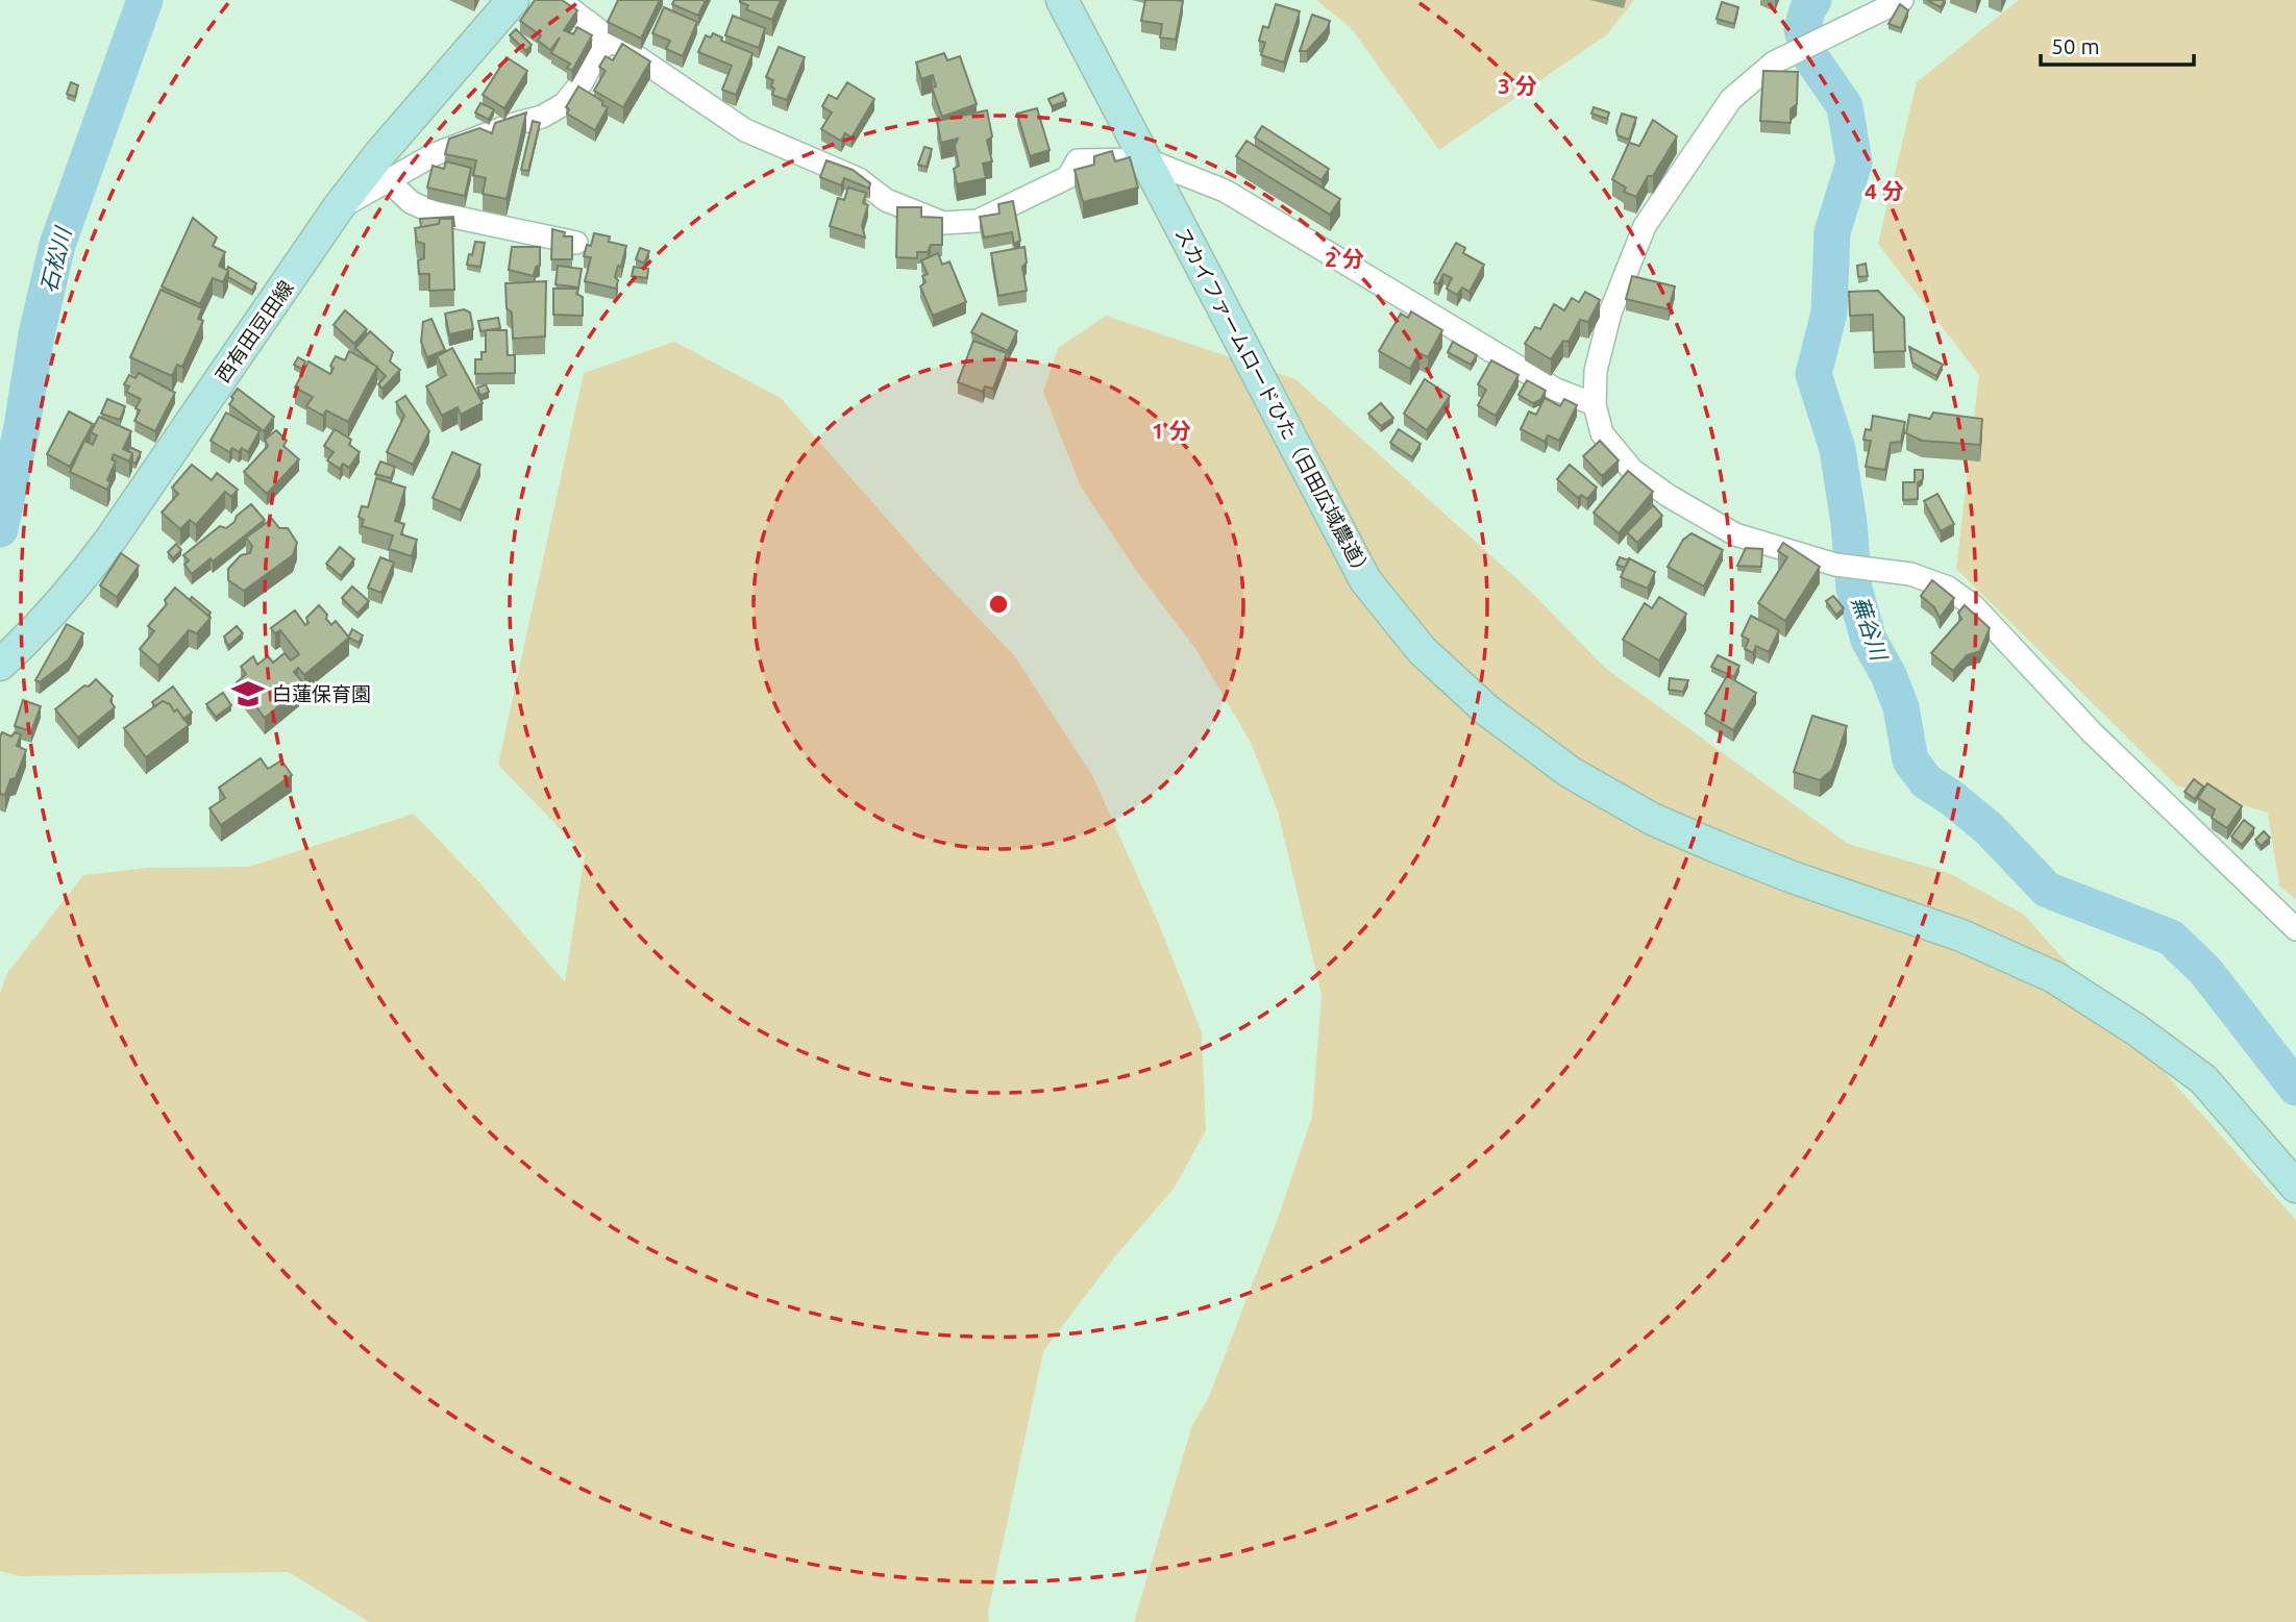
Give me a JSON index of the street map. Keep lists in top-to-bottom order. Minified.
{"streets":{"street":["西有田豆田線","スカイファームロードひた（日田広域農道）"]},"water":["石松川","蕪谷川"],"places":{"school or university":["白蓮保育園"]},"scale_bar":"50 m","rings":["3 分","4 分","2 分","1 分"]}
